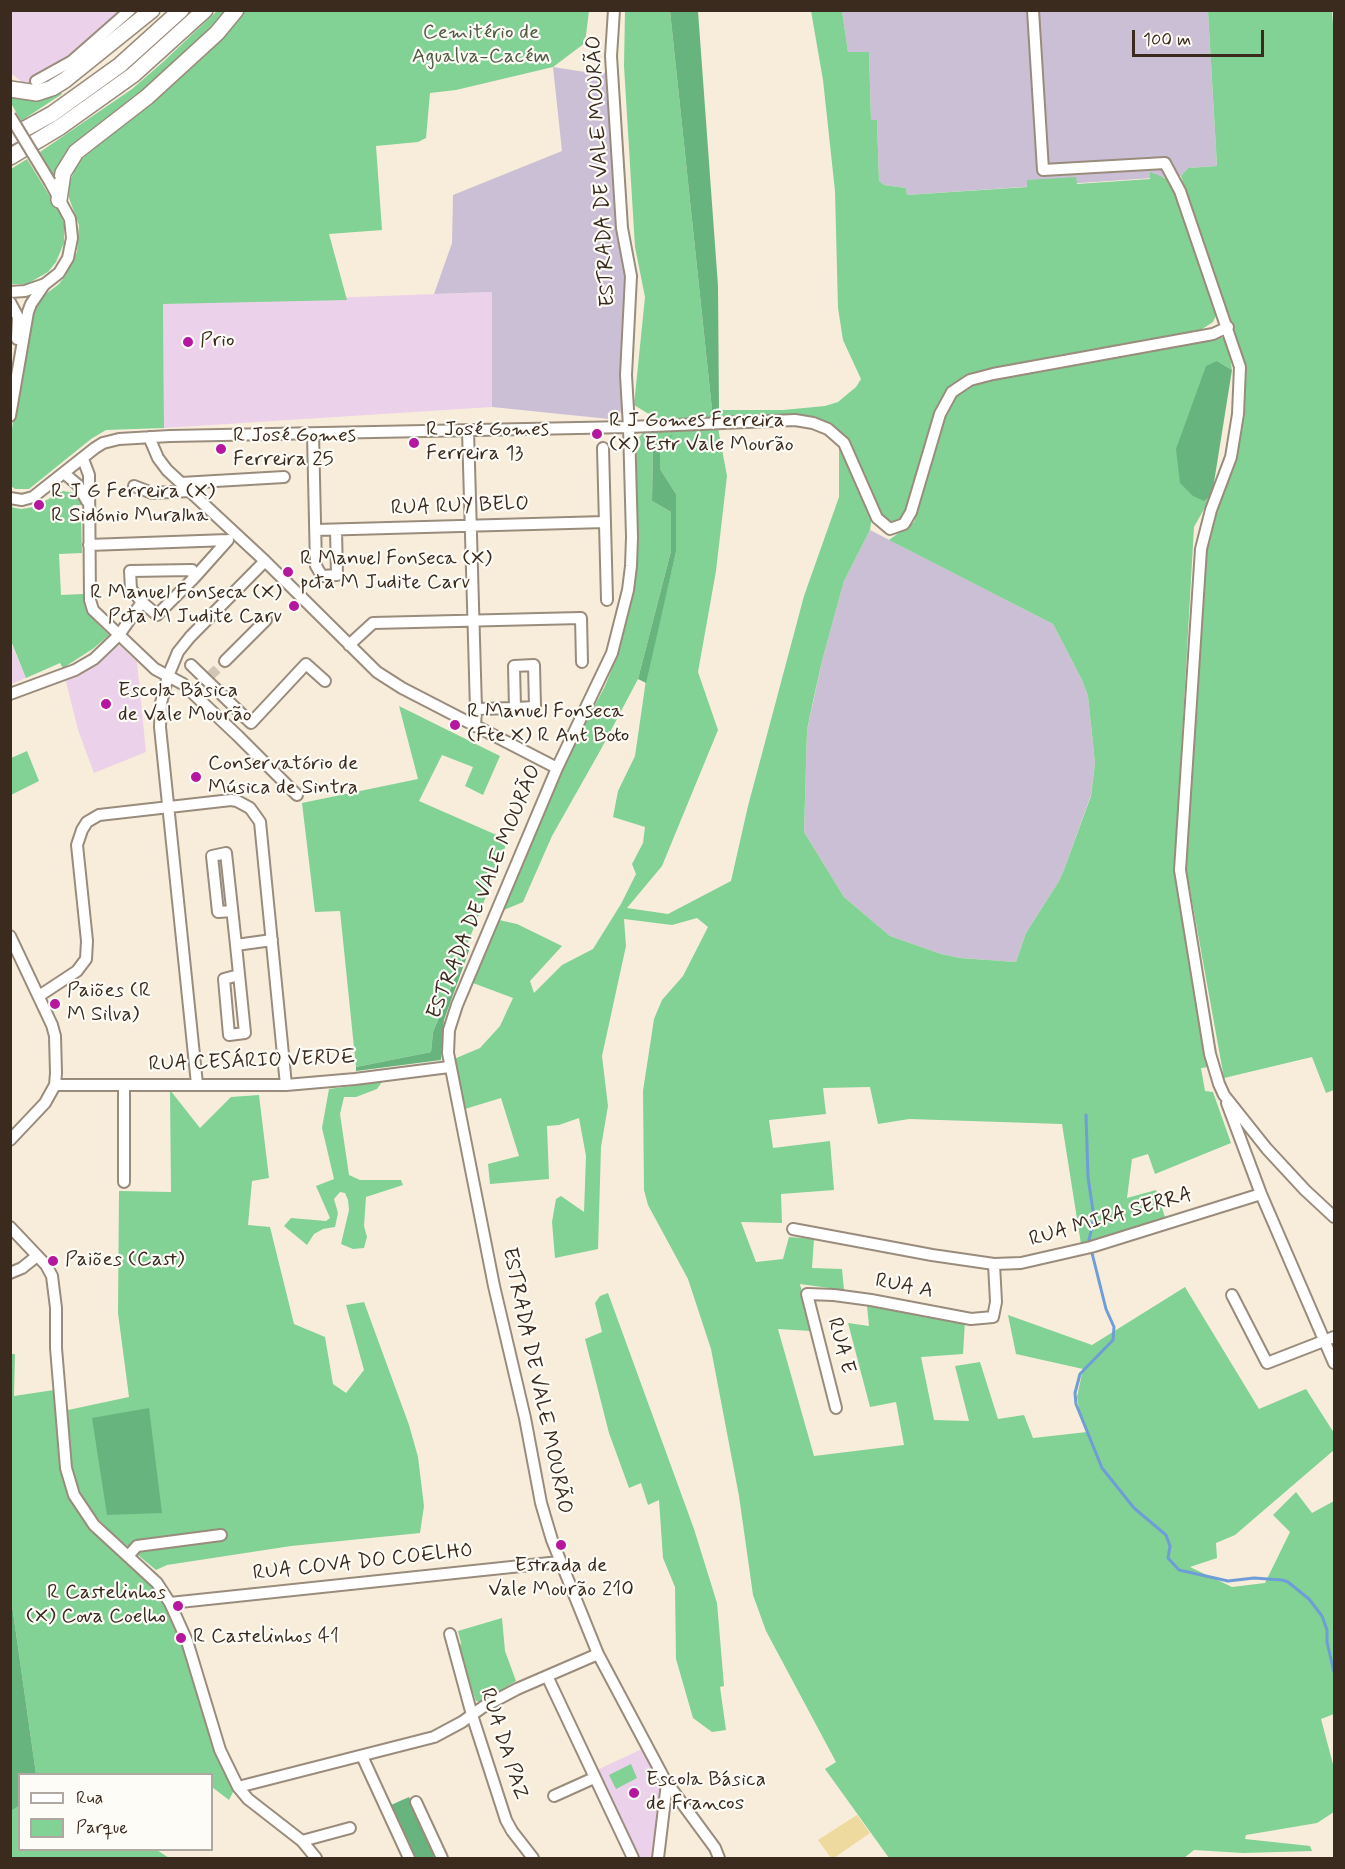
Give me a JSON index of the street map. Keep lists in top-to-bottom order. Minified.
{"streets":{"street":["ESTRADA DE VALE MOURÃO","RUA RUY BELO","RUA CESÁRIO VERDE","RUA MIRA SERRA","RUA A","RUA E","RUA COVA DO COELHO","RUA DA PAZ"]},"crossings":[["ESTRADA DE VALE MOURÃO","RUA CESÁRIO VERDE"],["ESTRADA DE VALE MOURÃO","RUA COVA DO COELHO"],["RUA MIRA SERRA","RUA A"],["RUA A","RUA E"]],"parks":["Cemitério de Agualva-Cacém"],"places":["Prio","R J Gomes Ferreira (X) Estr Vale Mourão","R José Gomes Ferreira 13","R José Gomes Ferreira 25","R J G Ferreira (X) R Sidónio Muralha","R Manuel Fonseca (X) pcta M Judite Carv","R Manuel Fonseca (X) Pcta M Judite Carv","Escola Básica de Vale Mourão","R Manuel Fonseca (Fte X) R Ant Boto","Conservatório de Música de Sintra","Paiões (R M Silva)","Paiões (Cast)","Estrada de Vale Mourão 210","R Castelinhos (X) Cova Coelho","R Castelinhos 41","Escola Básica de Francos"],"legend":["Rua","Parque"],"scale_bar":"100 m"}
